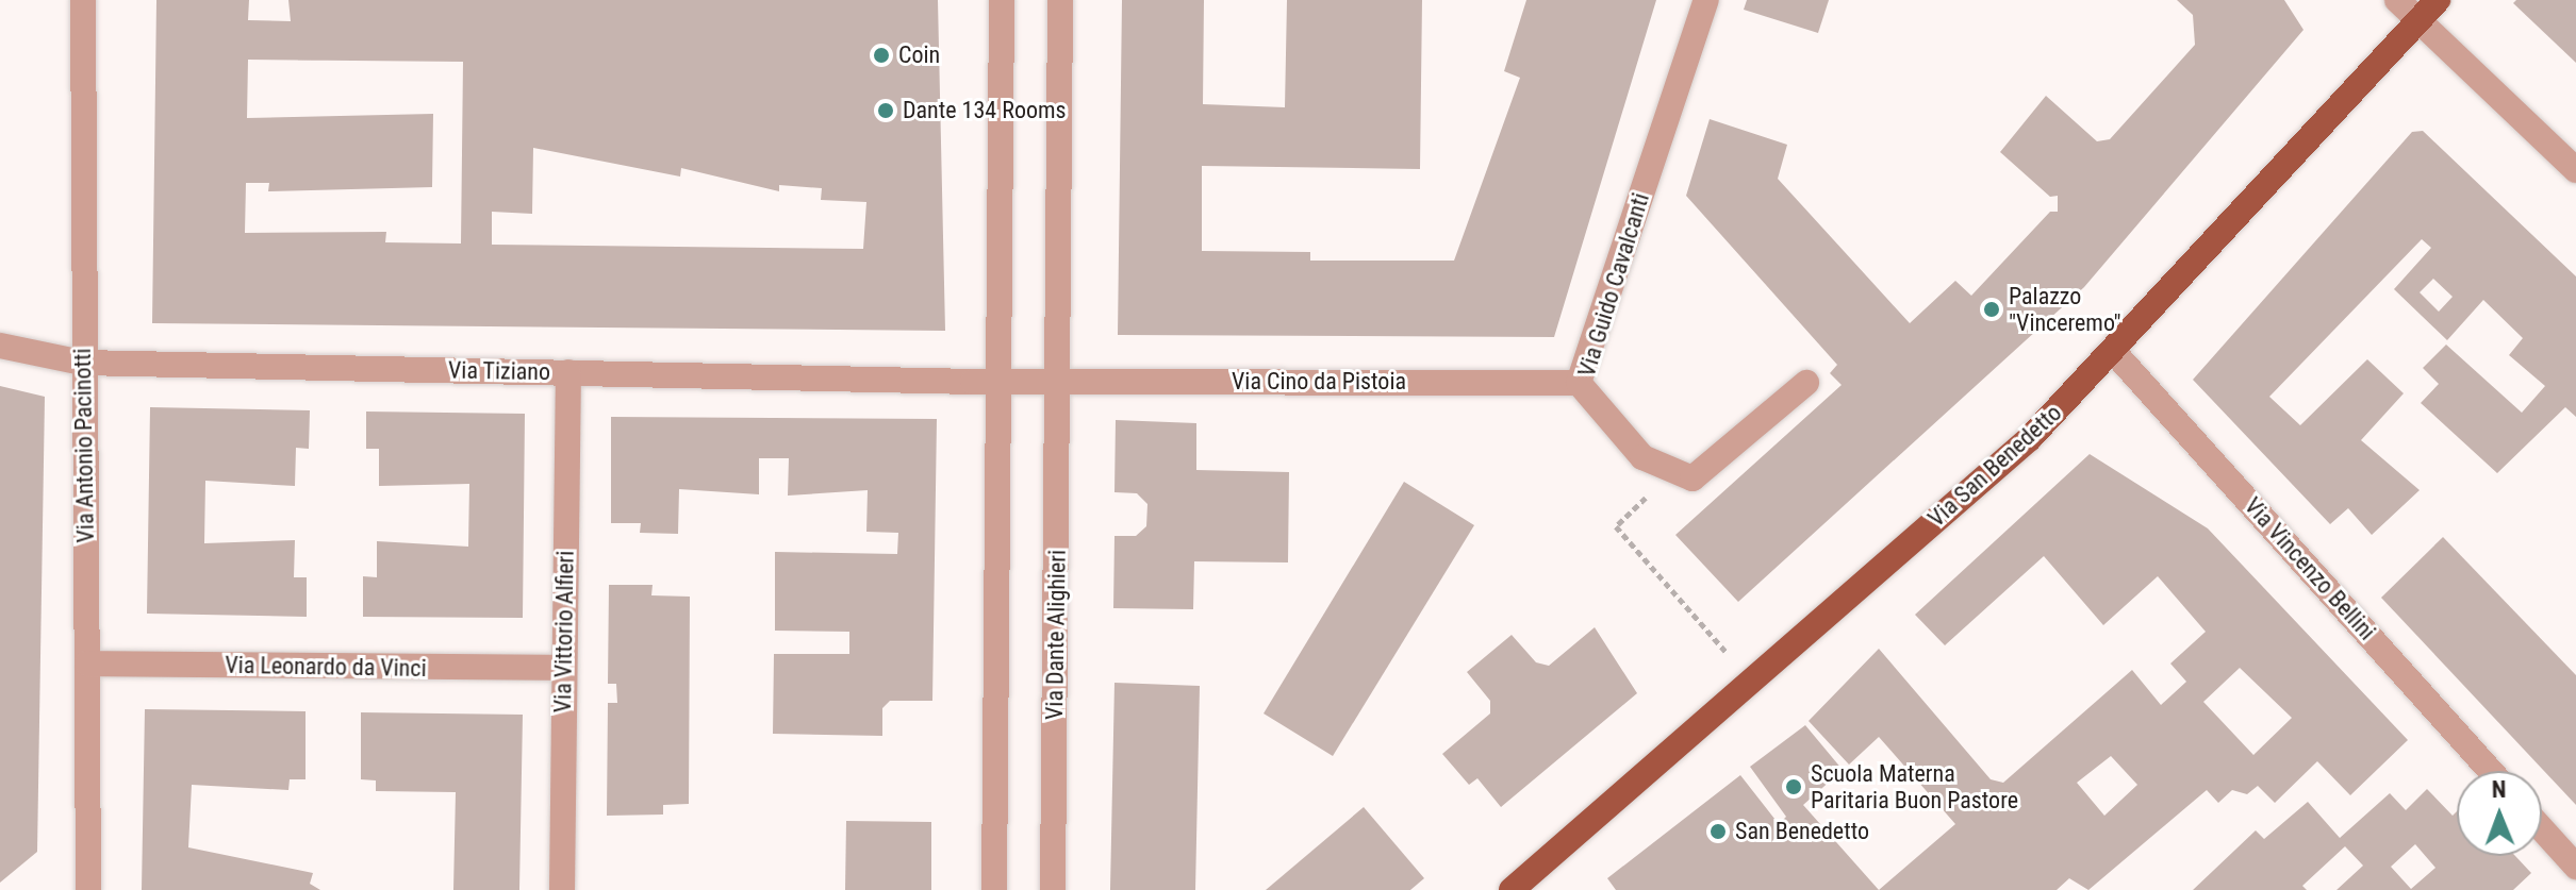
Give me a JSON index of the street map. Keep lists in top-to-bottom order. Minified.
{"streets":{"main road":["Via San Benedetto"],"street":["Via Guido Cavalcanti","Via Tiziano","Via Cino da Pistoia","Via Antonio Pacinotti","Via Vincenzo Bellini","Via Vittorio Alfieri","Via Dante Alighieri","Via Leonardo da Vinci"]},"crossings":[["Via Guido Cavalcanti","Via Cino da Pistoia"],["Via Tiziano","Via Antonio Pacinotti"],["Via Tiziano","Via Vittorio Alfieri"],["Via Cino da Pistoia","Via Dante Alighieri"],["Via Antonio Pacinotti","Via Leonardo da Vinci"],["Via San Benedetto","Via Vincenzo Bellini"],["Via Vittorio Alfieri","Via Leonardo da Vinci"]],"places":["Coin","Dante 134 Rooms","Palazzo \"Vinceremo\"","Scuola Materna Paritaria Buon Pastore","San Benedetto"],"north":"top"}
